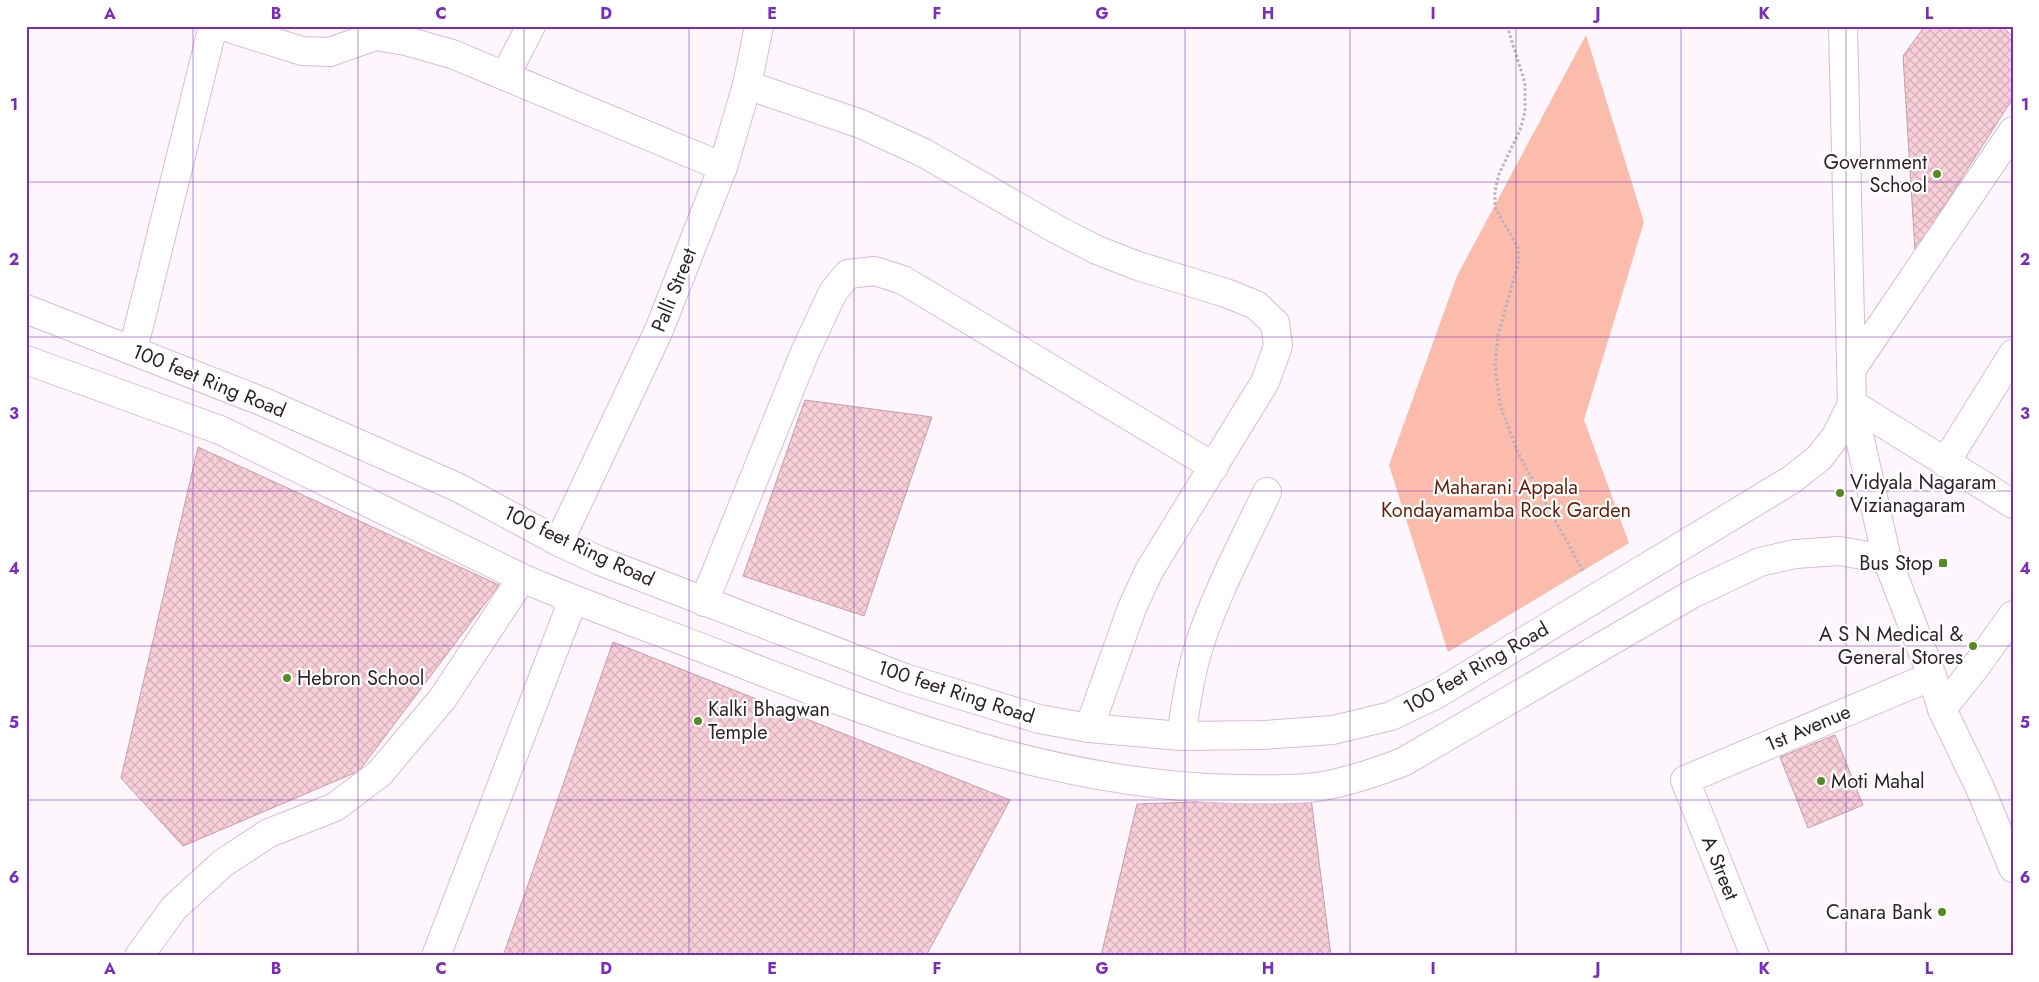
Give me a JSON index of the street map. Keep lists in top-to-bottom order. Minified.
{"streets":{"street":["Palli Street","100 feet Ring Road","1st Avenue","A Street"]},"crossings":[["Palli Street","100 feet Ring Road"],["1st Avenue","A Street"]],"parks":["Maharani Appala Kondayamamba Rock Garden"],"places":{"other":["Government School","Vidyala Nagaram Vizianagaram","A S N Medical & General Stores","Hebron School","Kalki Bhagwan Temple","Moti Mahal","Canara Bank"],"transit":["Bus Stop"]},"grid":{"columns":["A","B","C","D","E","F","G","H","I","J","K","L"],"rows":["1","2","3","4","5","6"]}}
